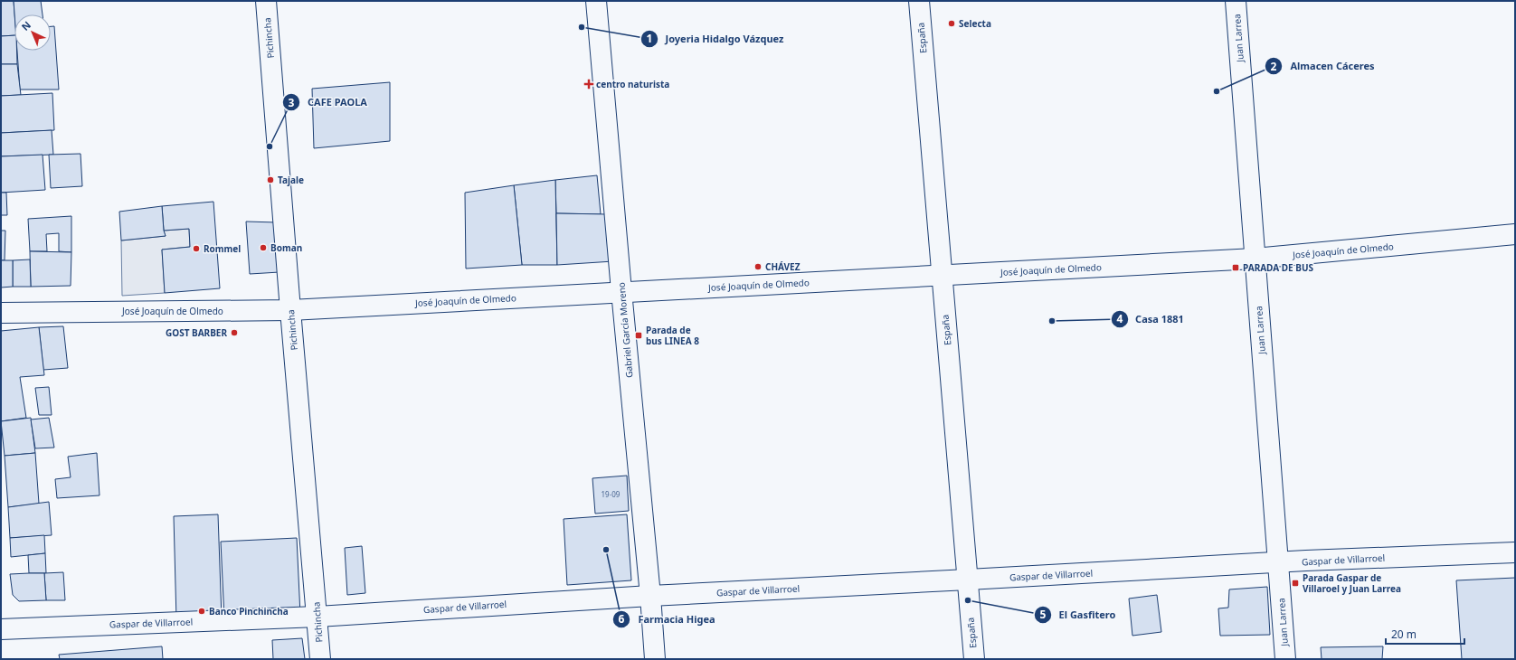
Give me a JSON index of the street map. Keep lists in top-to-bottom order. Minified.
{"streets":{"street":["Pichincha","España","Juan Larrea","José Joaquín de Olmedo","Gabriel García Moreno","Gaspar de Villarroel"]},"crossings":[["Pichincha","José Joaquín de Olmedo"],["Pichincha","Gaspar de Villarroel"],["España","José Joaquín de Olmedo"],["España","Gaspar de Villarroel"],["Juan Larrea","José Joaquín de Olmedo"],["Juan Larrea","Gaspar de Villarroel"],["José Joaquín de Olmedo","Gabriel García Moreno"],["Gabriel García Moreno","Gaspar de Villarroel"]],"places":{"other":["Selecta","Joyeria Hidalgo Vázquez","Almacen Cáceres","CAFE PAOLA","Tajale","Boman","Rommel","CHÁVEZ","Casa 1881","GOST BARBER","Farmacia Higea","El Gasfitero","Banco Pinchincha"],"health":["centro naturista"],"transit":["PARADA DE BUS","Parada de bus LINEA 8","Parada Gaspar de Villaroel y Juan Larrea"]},"house_numbers":["19-09"],"scale_bar":"20 m","north":"top left"}
